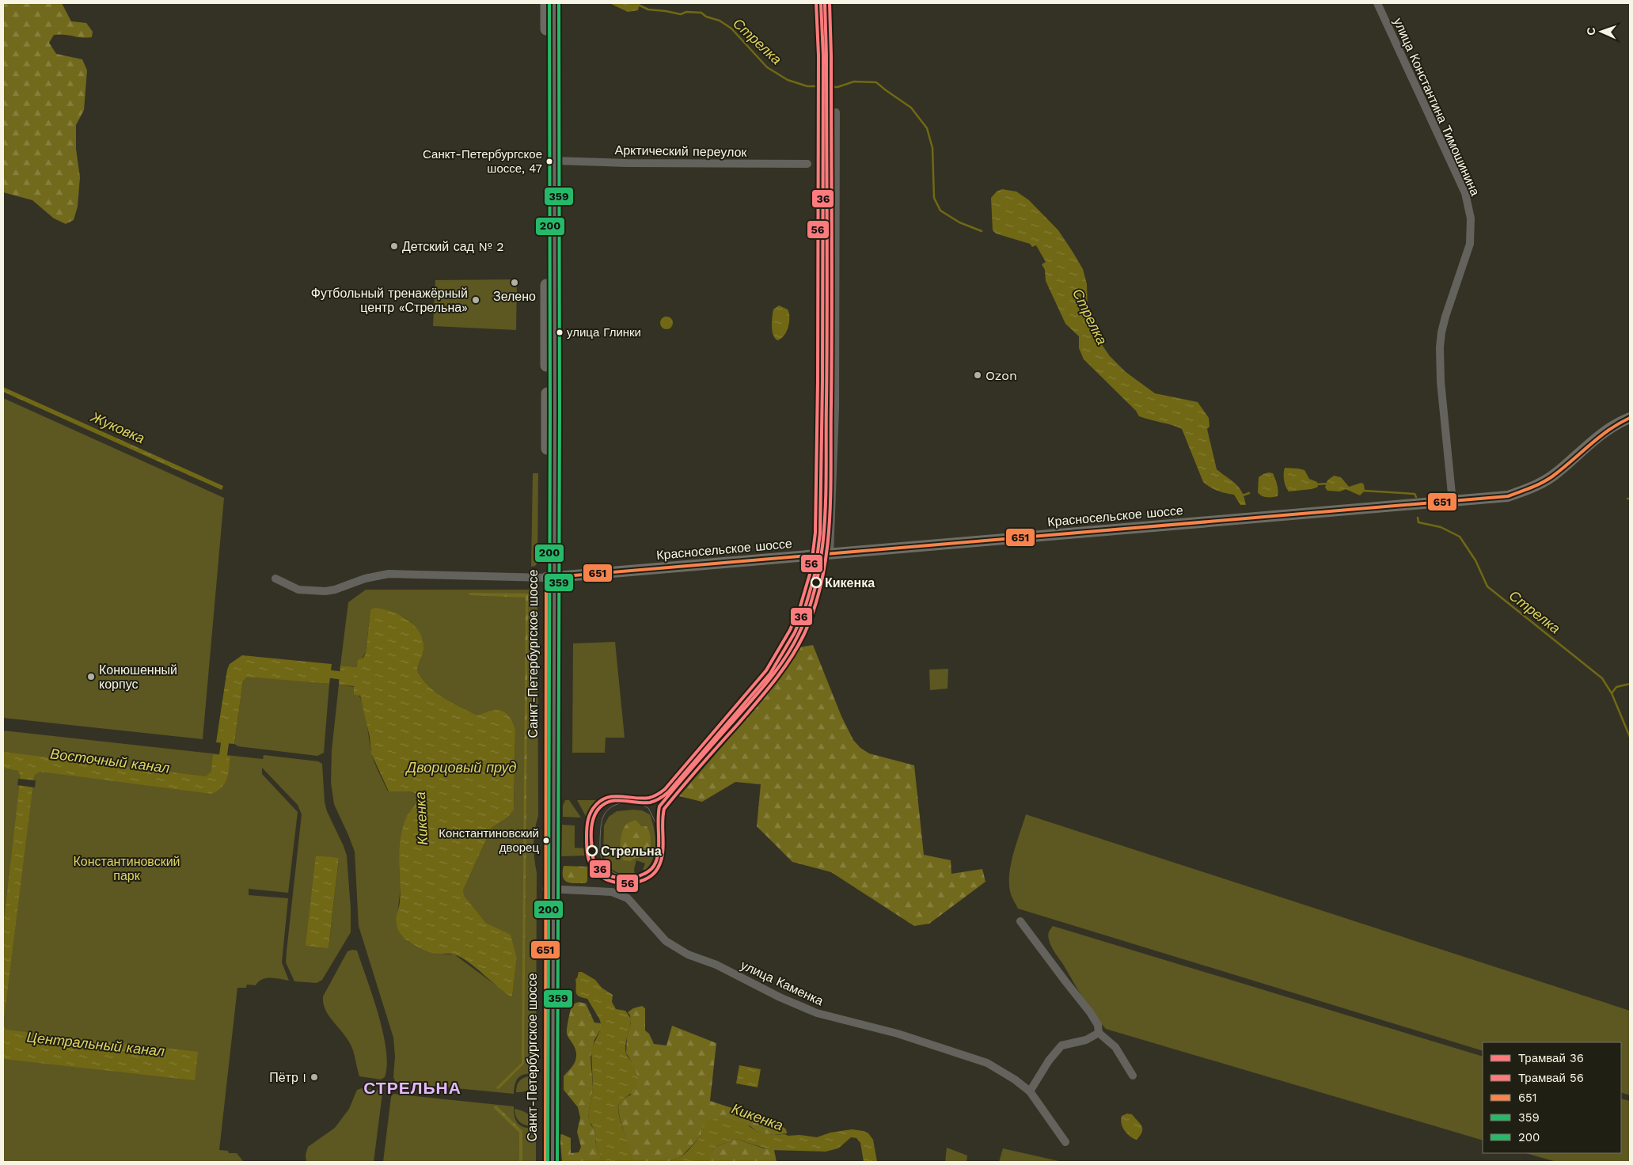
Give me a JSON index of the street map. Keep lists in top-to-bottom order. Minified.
{"streets":{"main road":["Красносельское шоссе","Санкт-Петербургское шоссе"],"street":["улица Константина Тимошинина","Арктический переулок","улица Каменка"]},"crossings":[["улица Константина Тимошинина","Красносельское шоссе"],["Арктический переулок","Санкт-Петербургское шоссе"],["Красносельское шоссе","Санкт-Петербургское шоссе"],["Санкт-Петербургское шоссе","улица Каменка"]],"districts":["СТРЕЛЬНА"],"water":["Стрелка","Жуковка","Восточный канал","Дворцовый пруд","Кикенка","Центральный канал"],"parks":["Константиновский парк"],"places":["Санкт-Петербургское шоссе, 47","Детский сад № 2","Зелено","Футбольный тренажёрный центр «Стрельна»","улица Глинки","Ozon","Кикенка","Конюшенный корпус","Константиновский дворец","Стрельна","Пётр I"],"lines":["tram line 36","tram line 56","transit line 359","transit line 200","transit line 651"],"legend":["Трамвай 36","Трамвай 56","651","359","200"],"north":"left"}
